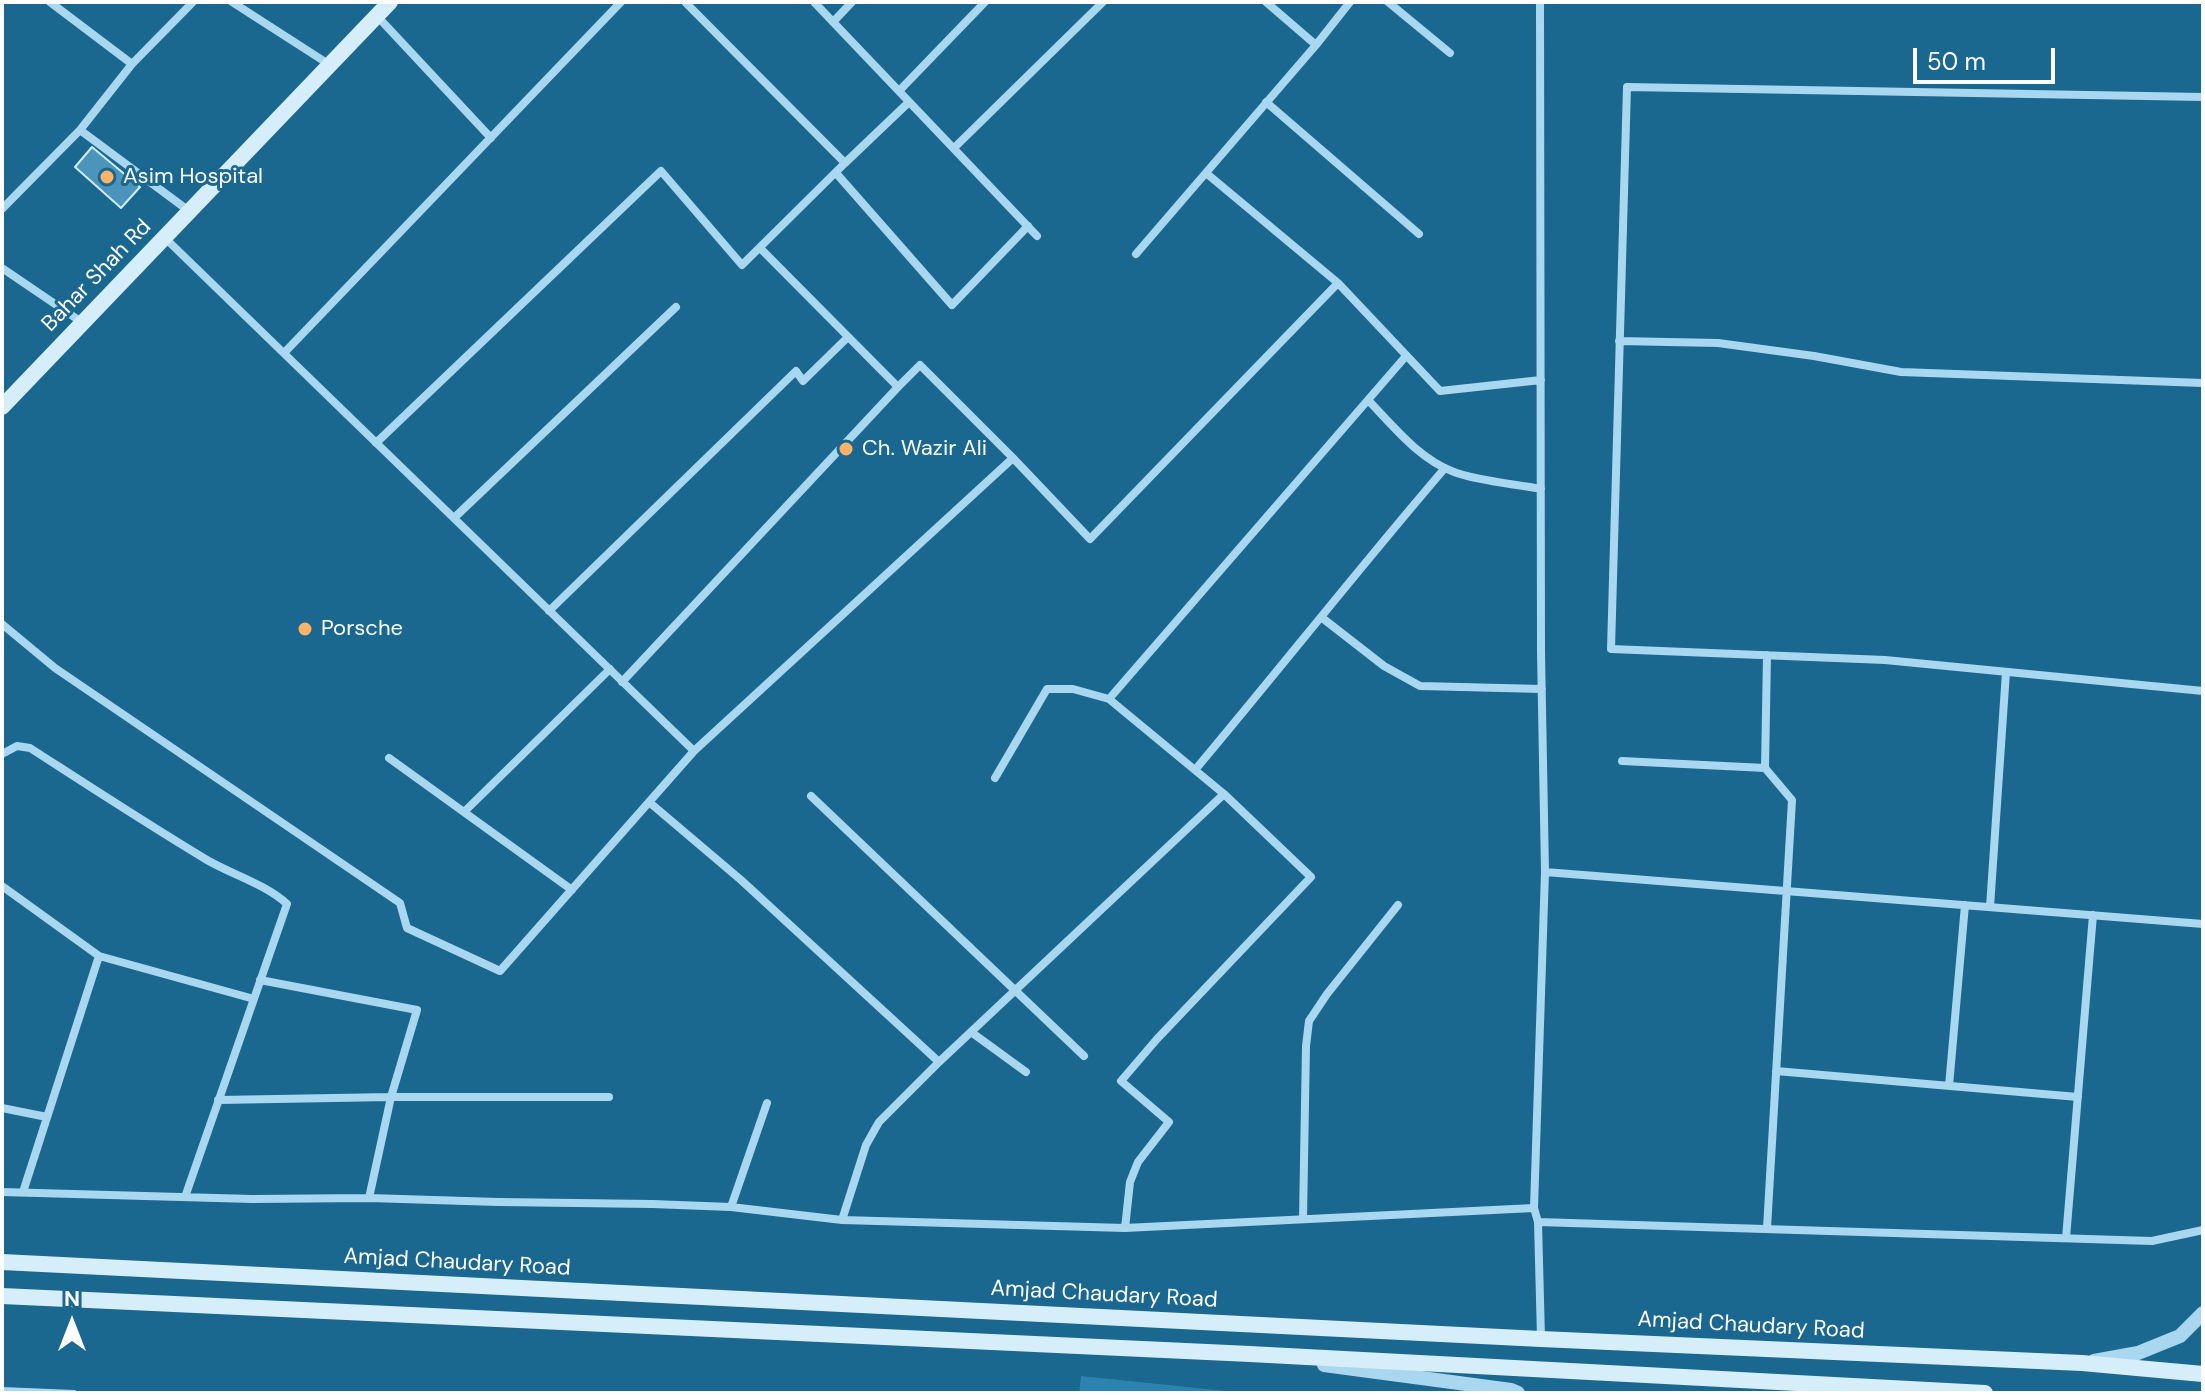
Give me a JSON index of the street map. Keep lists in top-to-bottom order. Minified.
{"streets":{"main road":["Bahar Shah Rd","Amjad Chaudary Road"]},"places":["Asim Hospital","Ch. Wazir Ali","Porsche"],"scale_bar":"50 m","north":"top"}
